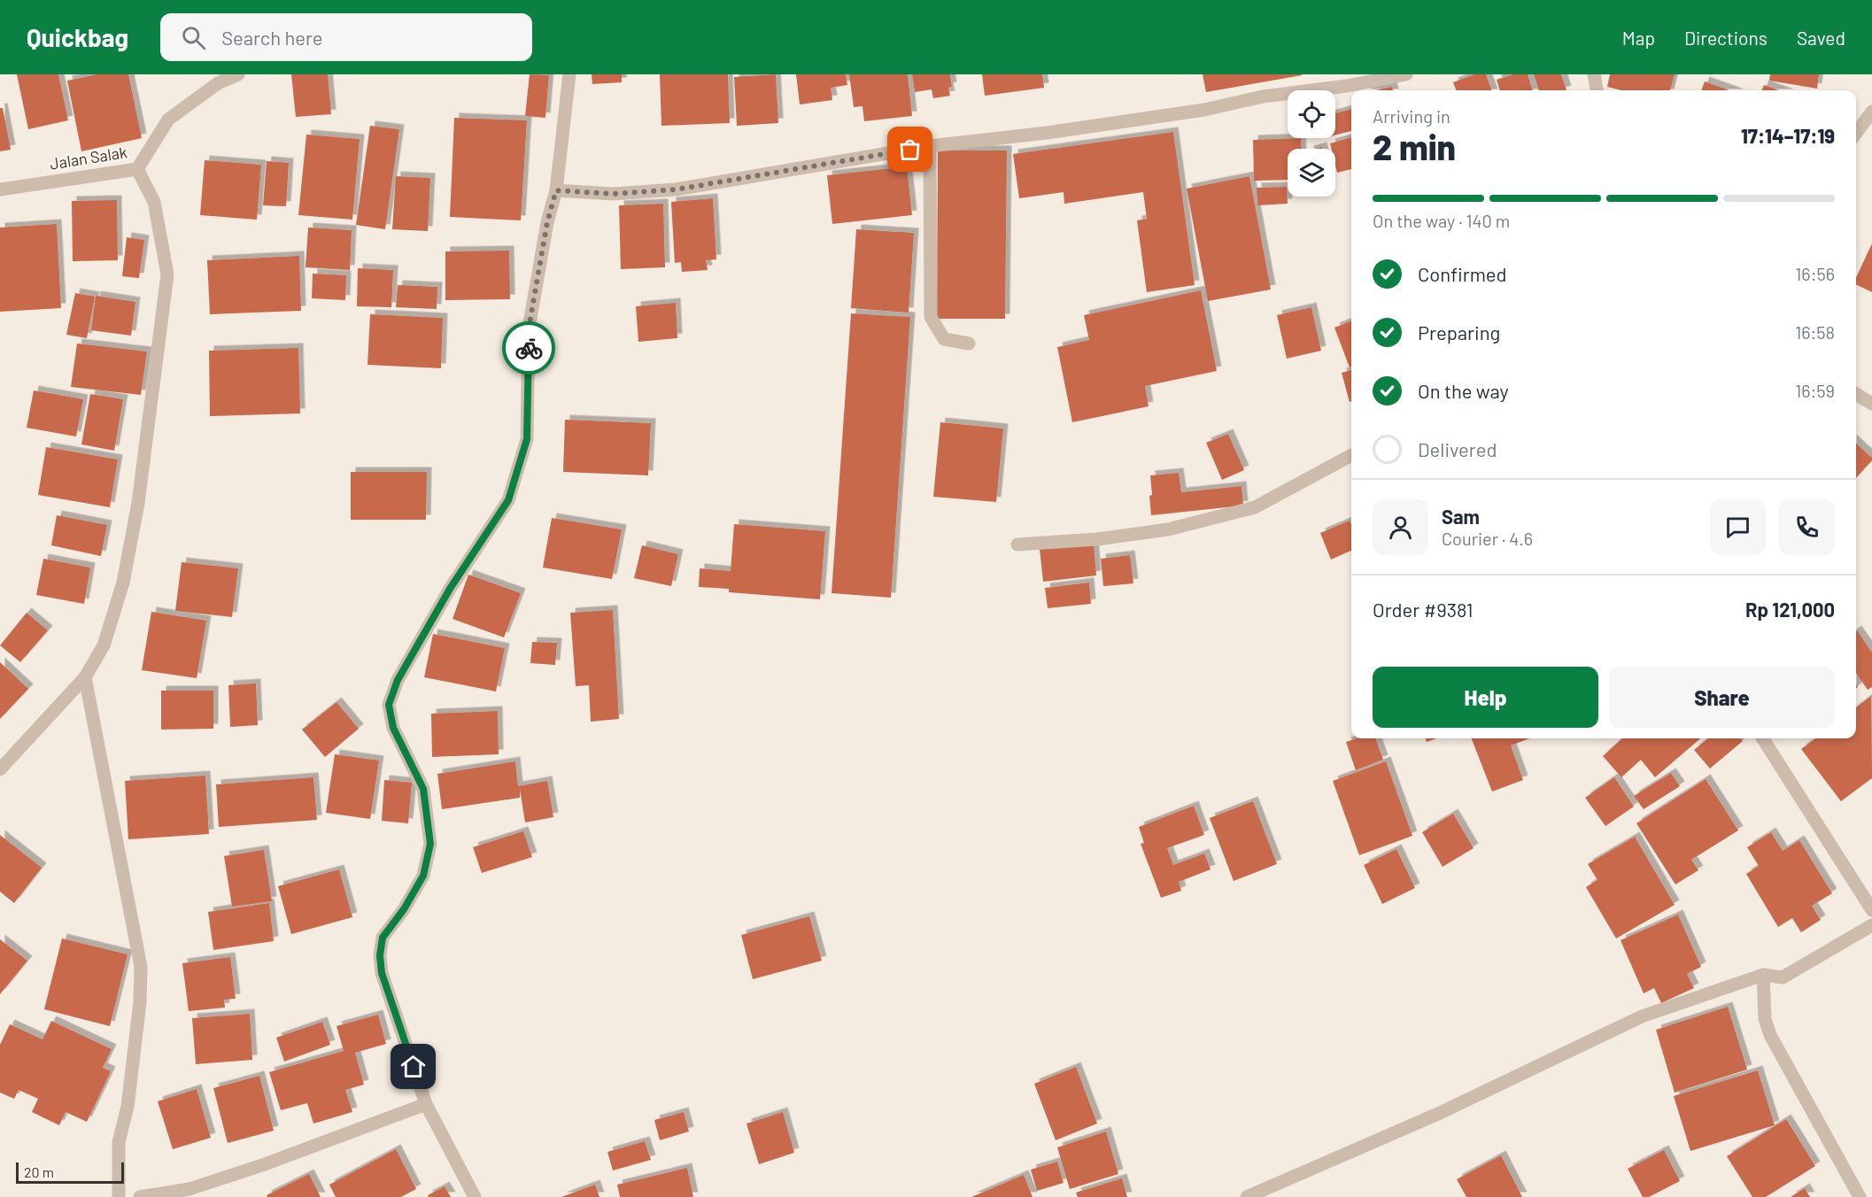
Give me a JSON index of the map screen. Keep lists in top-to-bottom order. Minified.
{"streets":{"street":["Jalan Salak"]},"scale_bar":"20 m","page":{"header":"Quickbag","search":"Search here","nav":["Map","Directions","Saved"],"heading":["2 min","Arriving in","17:14–17:19"],"panel":["Sam","Courier · 4.6","Order #9381","Rp 121,000"],"bar":"On the way · 140 m","list":[["Confirmed","16:56"],["Preparing","16:58"],["On the way","16:59"],"Delivered"],"buttons":["Help","Share"],"scale":"20 m"}}
